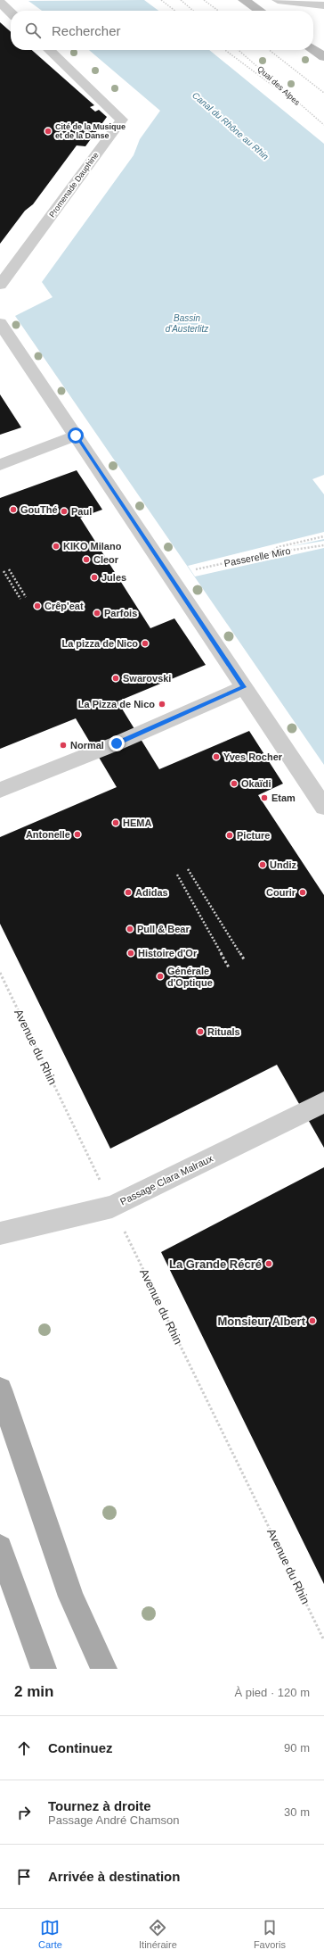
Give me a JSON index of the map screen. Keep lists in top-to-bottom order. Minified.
{"streets":{"street":["Promenade Dauphine","Passage Clara Malraux"],"path":["Quai des Alpes","Passerelle Miro","Avenue du Rhin"]},"crossings":[["Avenue du Rhin","Passage Clara Malraux"]],"water":["Canal du Rhône au Rhin","Bassin d'Austerlitz"],"places":["Cité de la Musique et de la Danse","GouThé","Paul","KIKO Milano","Cleor","Jules","Crêp'eat","Parfois","La pizza de Nico","Swarovski","La Pizza de Nico","Normal","Yves Rocher","Okaïdi","Etam","HEMA","Antonelle","Picture","Undiz","Adidas","Courir","Pull & Bear","Histoire d'Or","Générale d'Optique","Rituals","La Grande Récré","Monsieur Albert"],"page":{"search":"Rechercher","heading":["2 min","À pied · 120 m"],"list":[["Continuez","90 m"],["Tournez à droite","Passage André Chamson","30 m"],"Arrivée à destination"],"nav":["Carte","Itinéraire","Favoris"]}}
